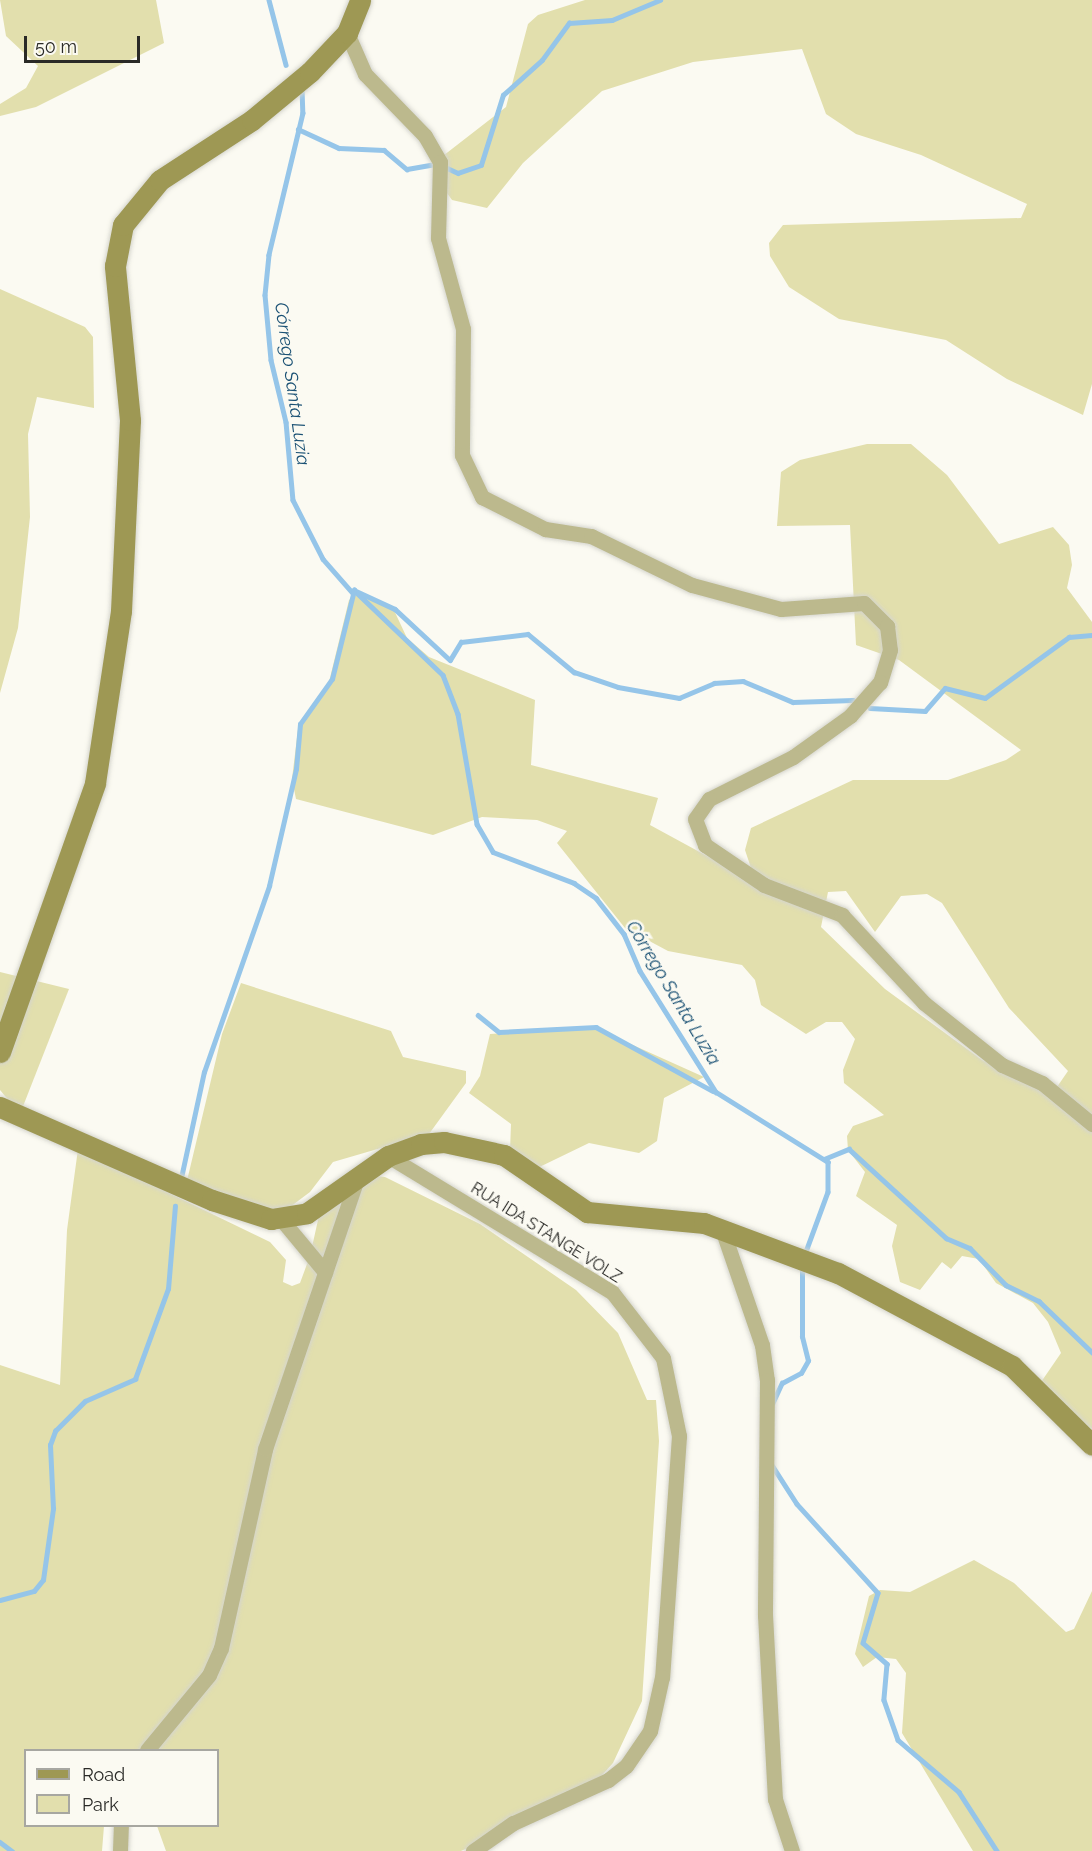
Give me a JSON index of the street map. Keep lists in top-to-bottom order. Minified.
{"streets":{"street":["RUA IDA STANGE VOLZ"]},"water":["Córrego Santa Luzia"],"legend":["Road","Park"],"scale_bar":"50 m"}
